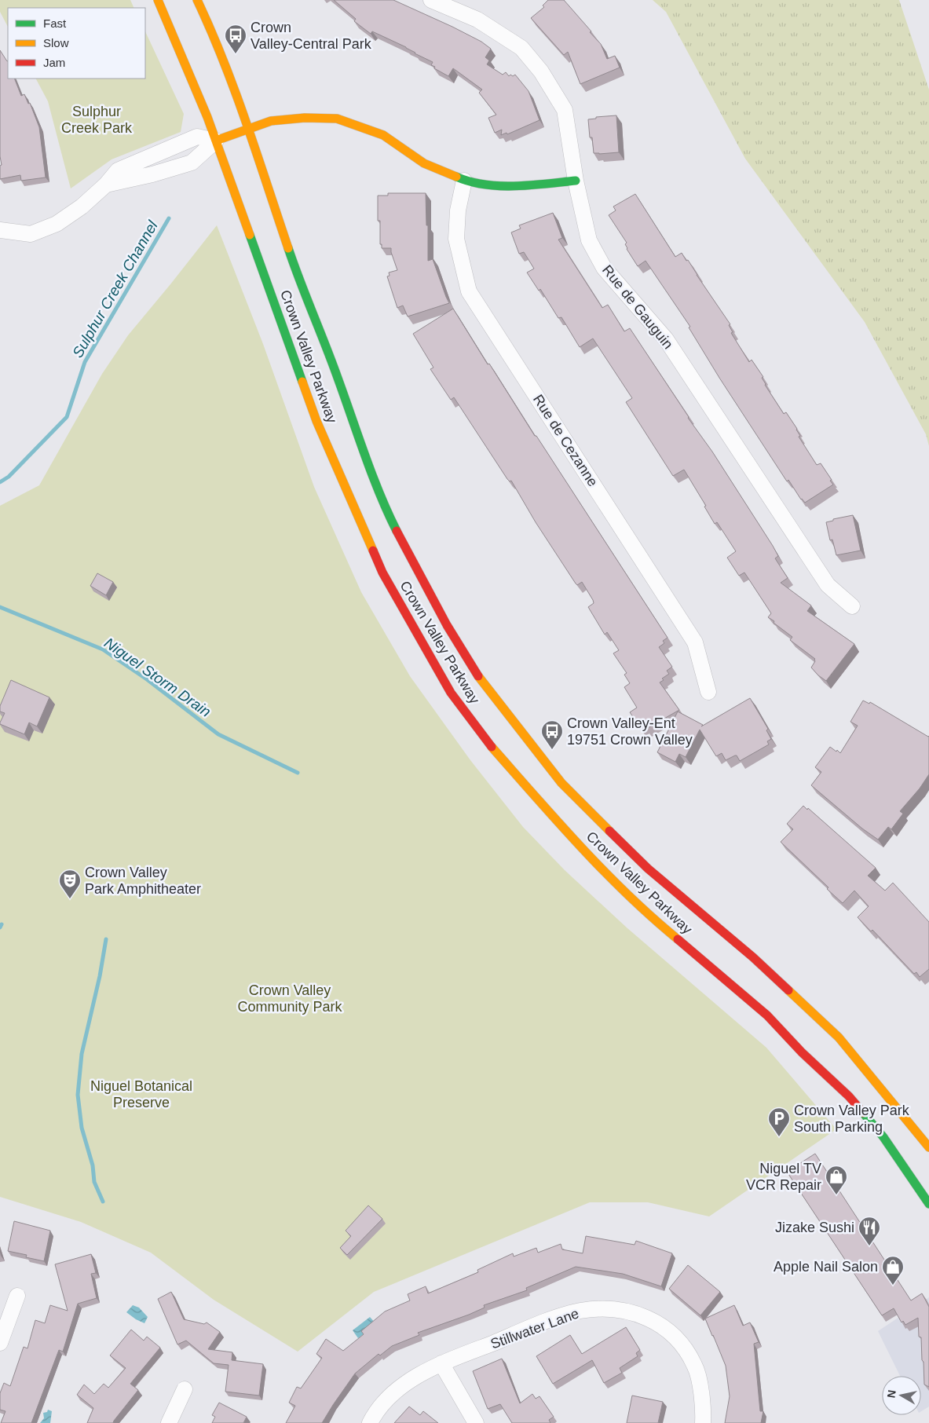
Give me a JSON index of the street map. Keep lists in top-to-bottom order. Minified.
{"streets":{"main road":["Crown Valley Parkway"],"street":["Rue de Gauguin","Rue de Cezanne","Stillwater Lane"]},"water":["Sulphur Creek Channel","Niguel Storm Drain"],"parks":["Sulphur Creek Park","Crown Valley Community Park","Niguel Botanical Preserve"],"places":{"bus stop":["Crown Valley-Central Park","Crown Valley-Ent 19751 Crown Valley"],"theatre":["Crown Valley Park Amphitheater"],"parking":["Crown Valley Park South Parking"],"shop":["Niguel TV VCR Repair","Apple Nail Salon"],"restaurant":["Jizake Sushi"]},"legend":["Fast","Slow","Jam"],"north":"left"}
